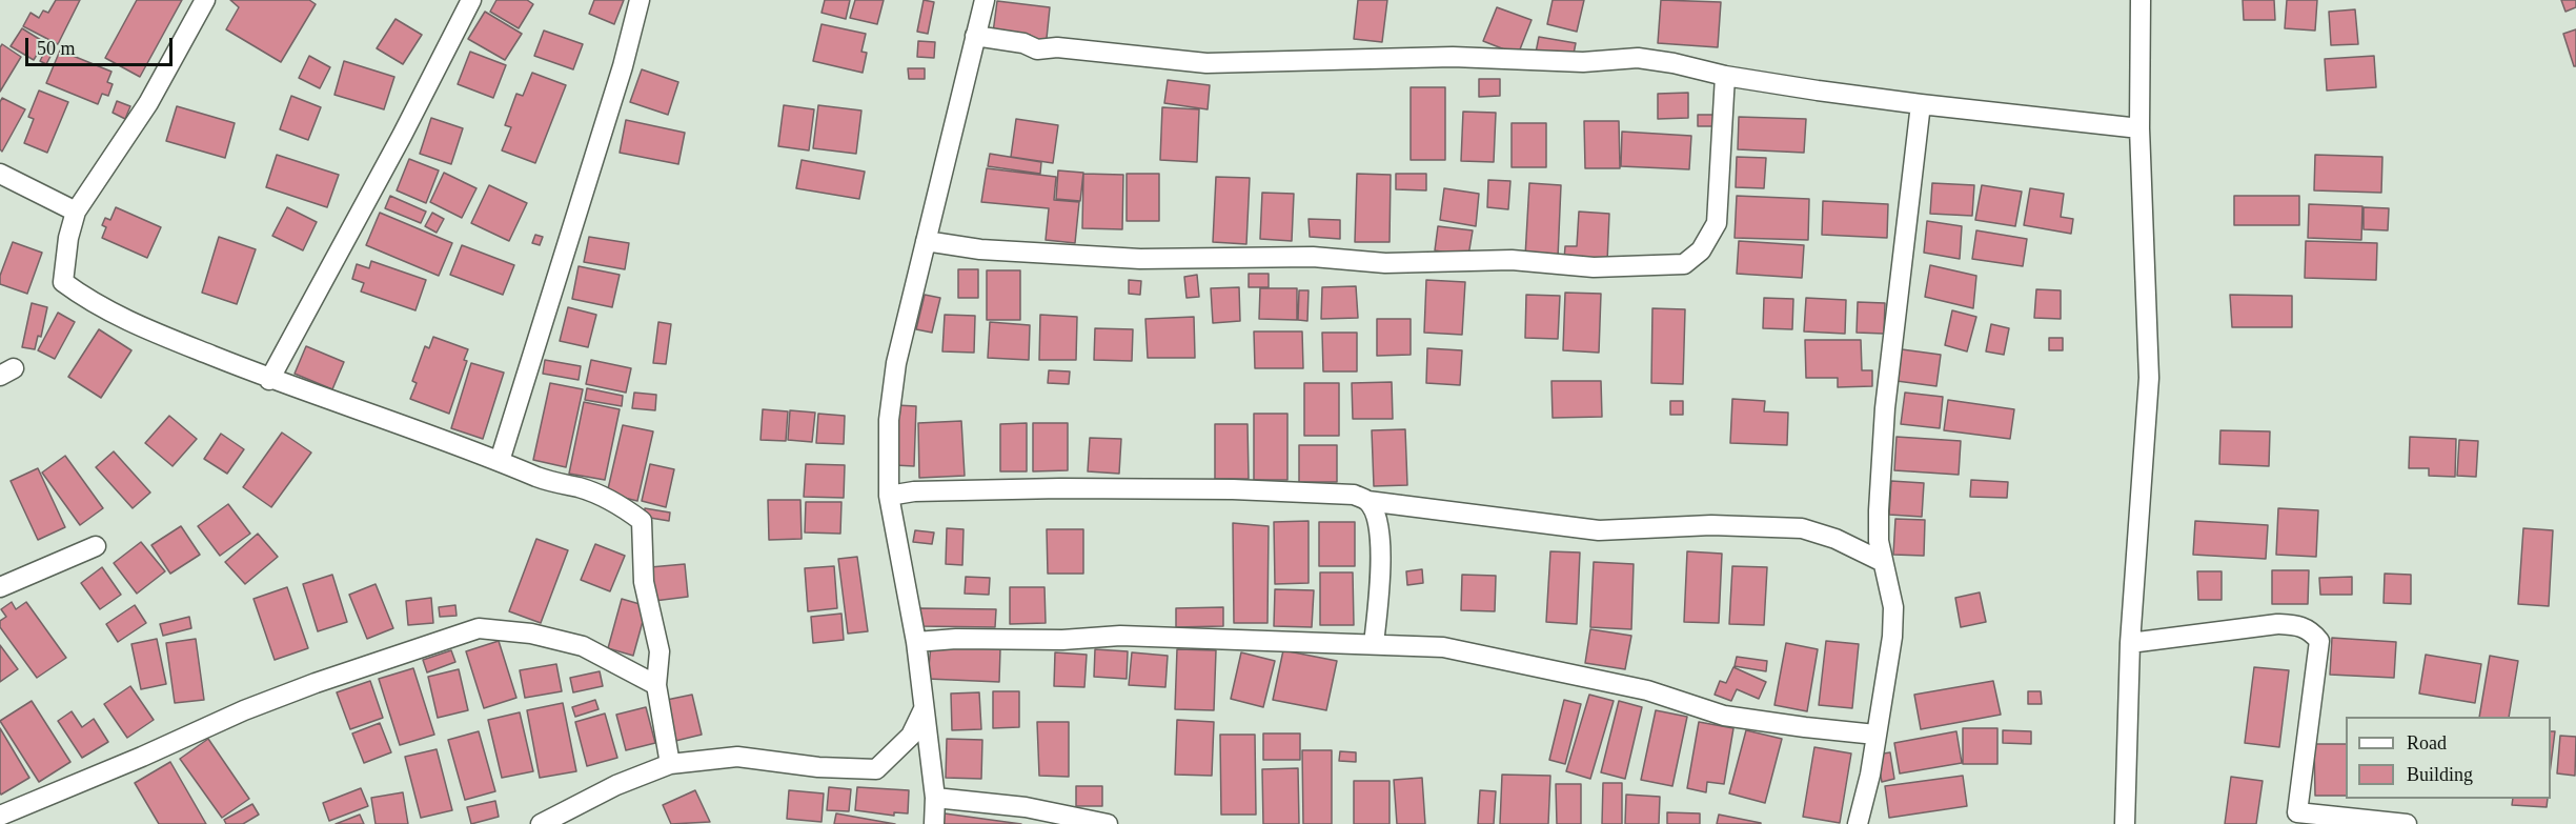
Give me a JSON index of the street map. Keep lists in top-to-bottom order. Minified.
{"legend":["Road","Building"],"scale_bar":"50 m"}
